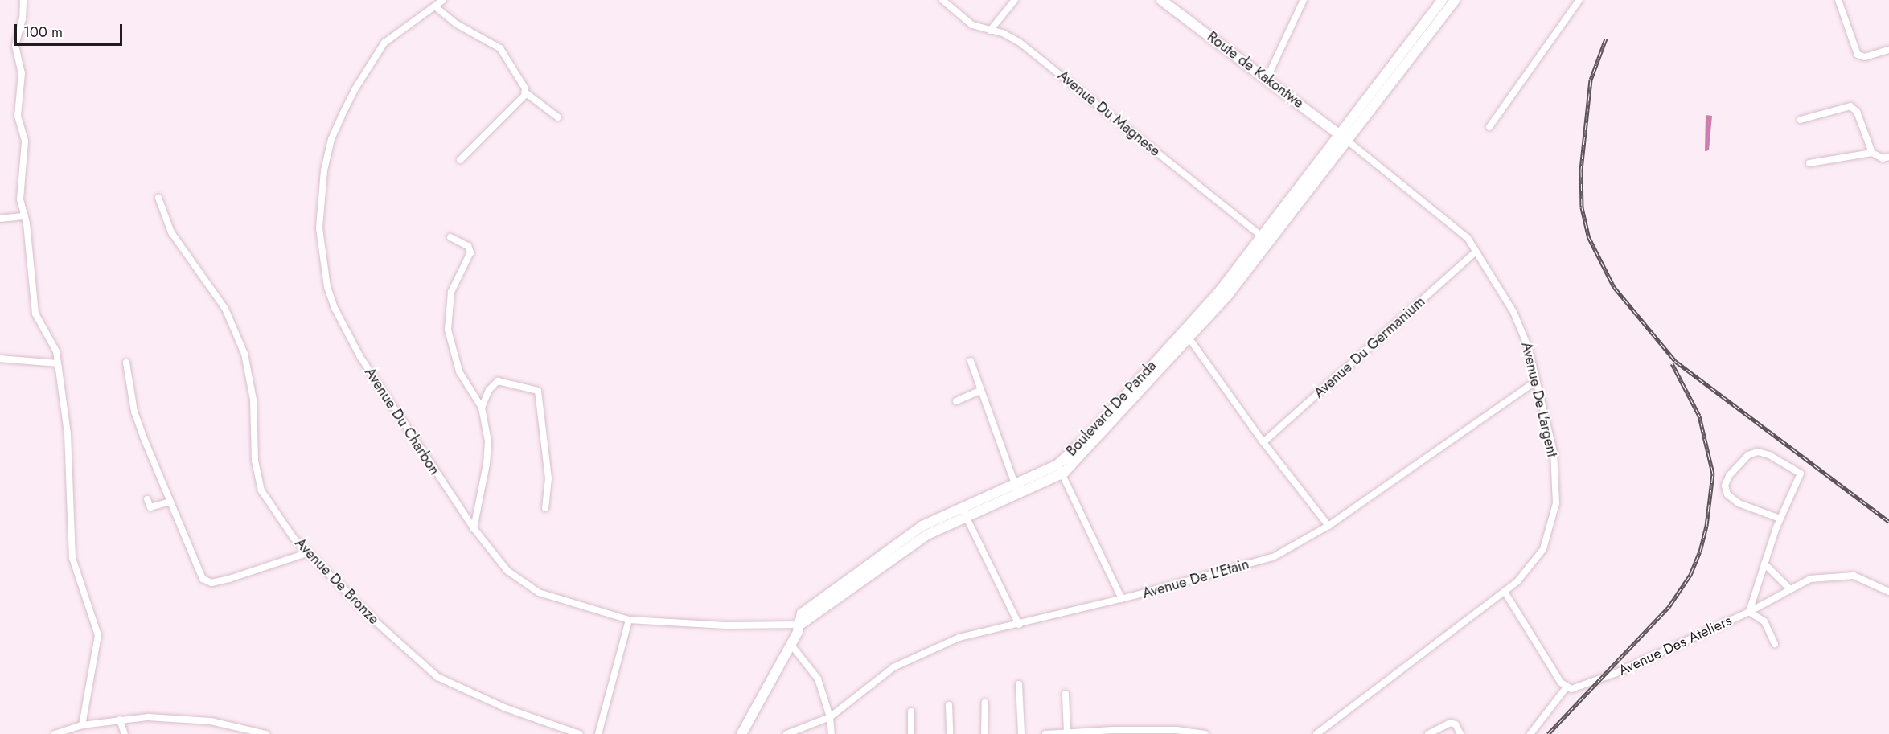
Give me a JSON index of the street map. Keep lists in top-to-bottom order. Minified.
{"streets":{"street":["Route de Kakontwe","Avenue Du Magnese","Avenue Du Germanium","Avenue De L'argent","Boulevard De Panda","Avenue Du Charbon","Avenue De L'Etain","Avenue De Bronze","Avenue Des Ateliers"]},"crossings":[["Route de Kakontwe","Avenue De L'argent"],["Route de Kakontwe","Boulevard De Panda"],["Avenue Du Magnese","Boulevard De Panda"],["Avenue Du Germanium","Avenue De L'argent"],["Avenue De L'argent","Boulevard De Panda"],["Avenue De L'argent","Avenue De L'Etain"],["Boulevard De Panda","Avenue Du Charbon"]],"scale_bar":"100 m"}
